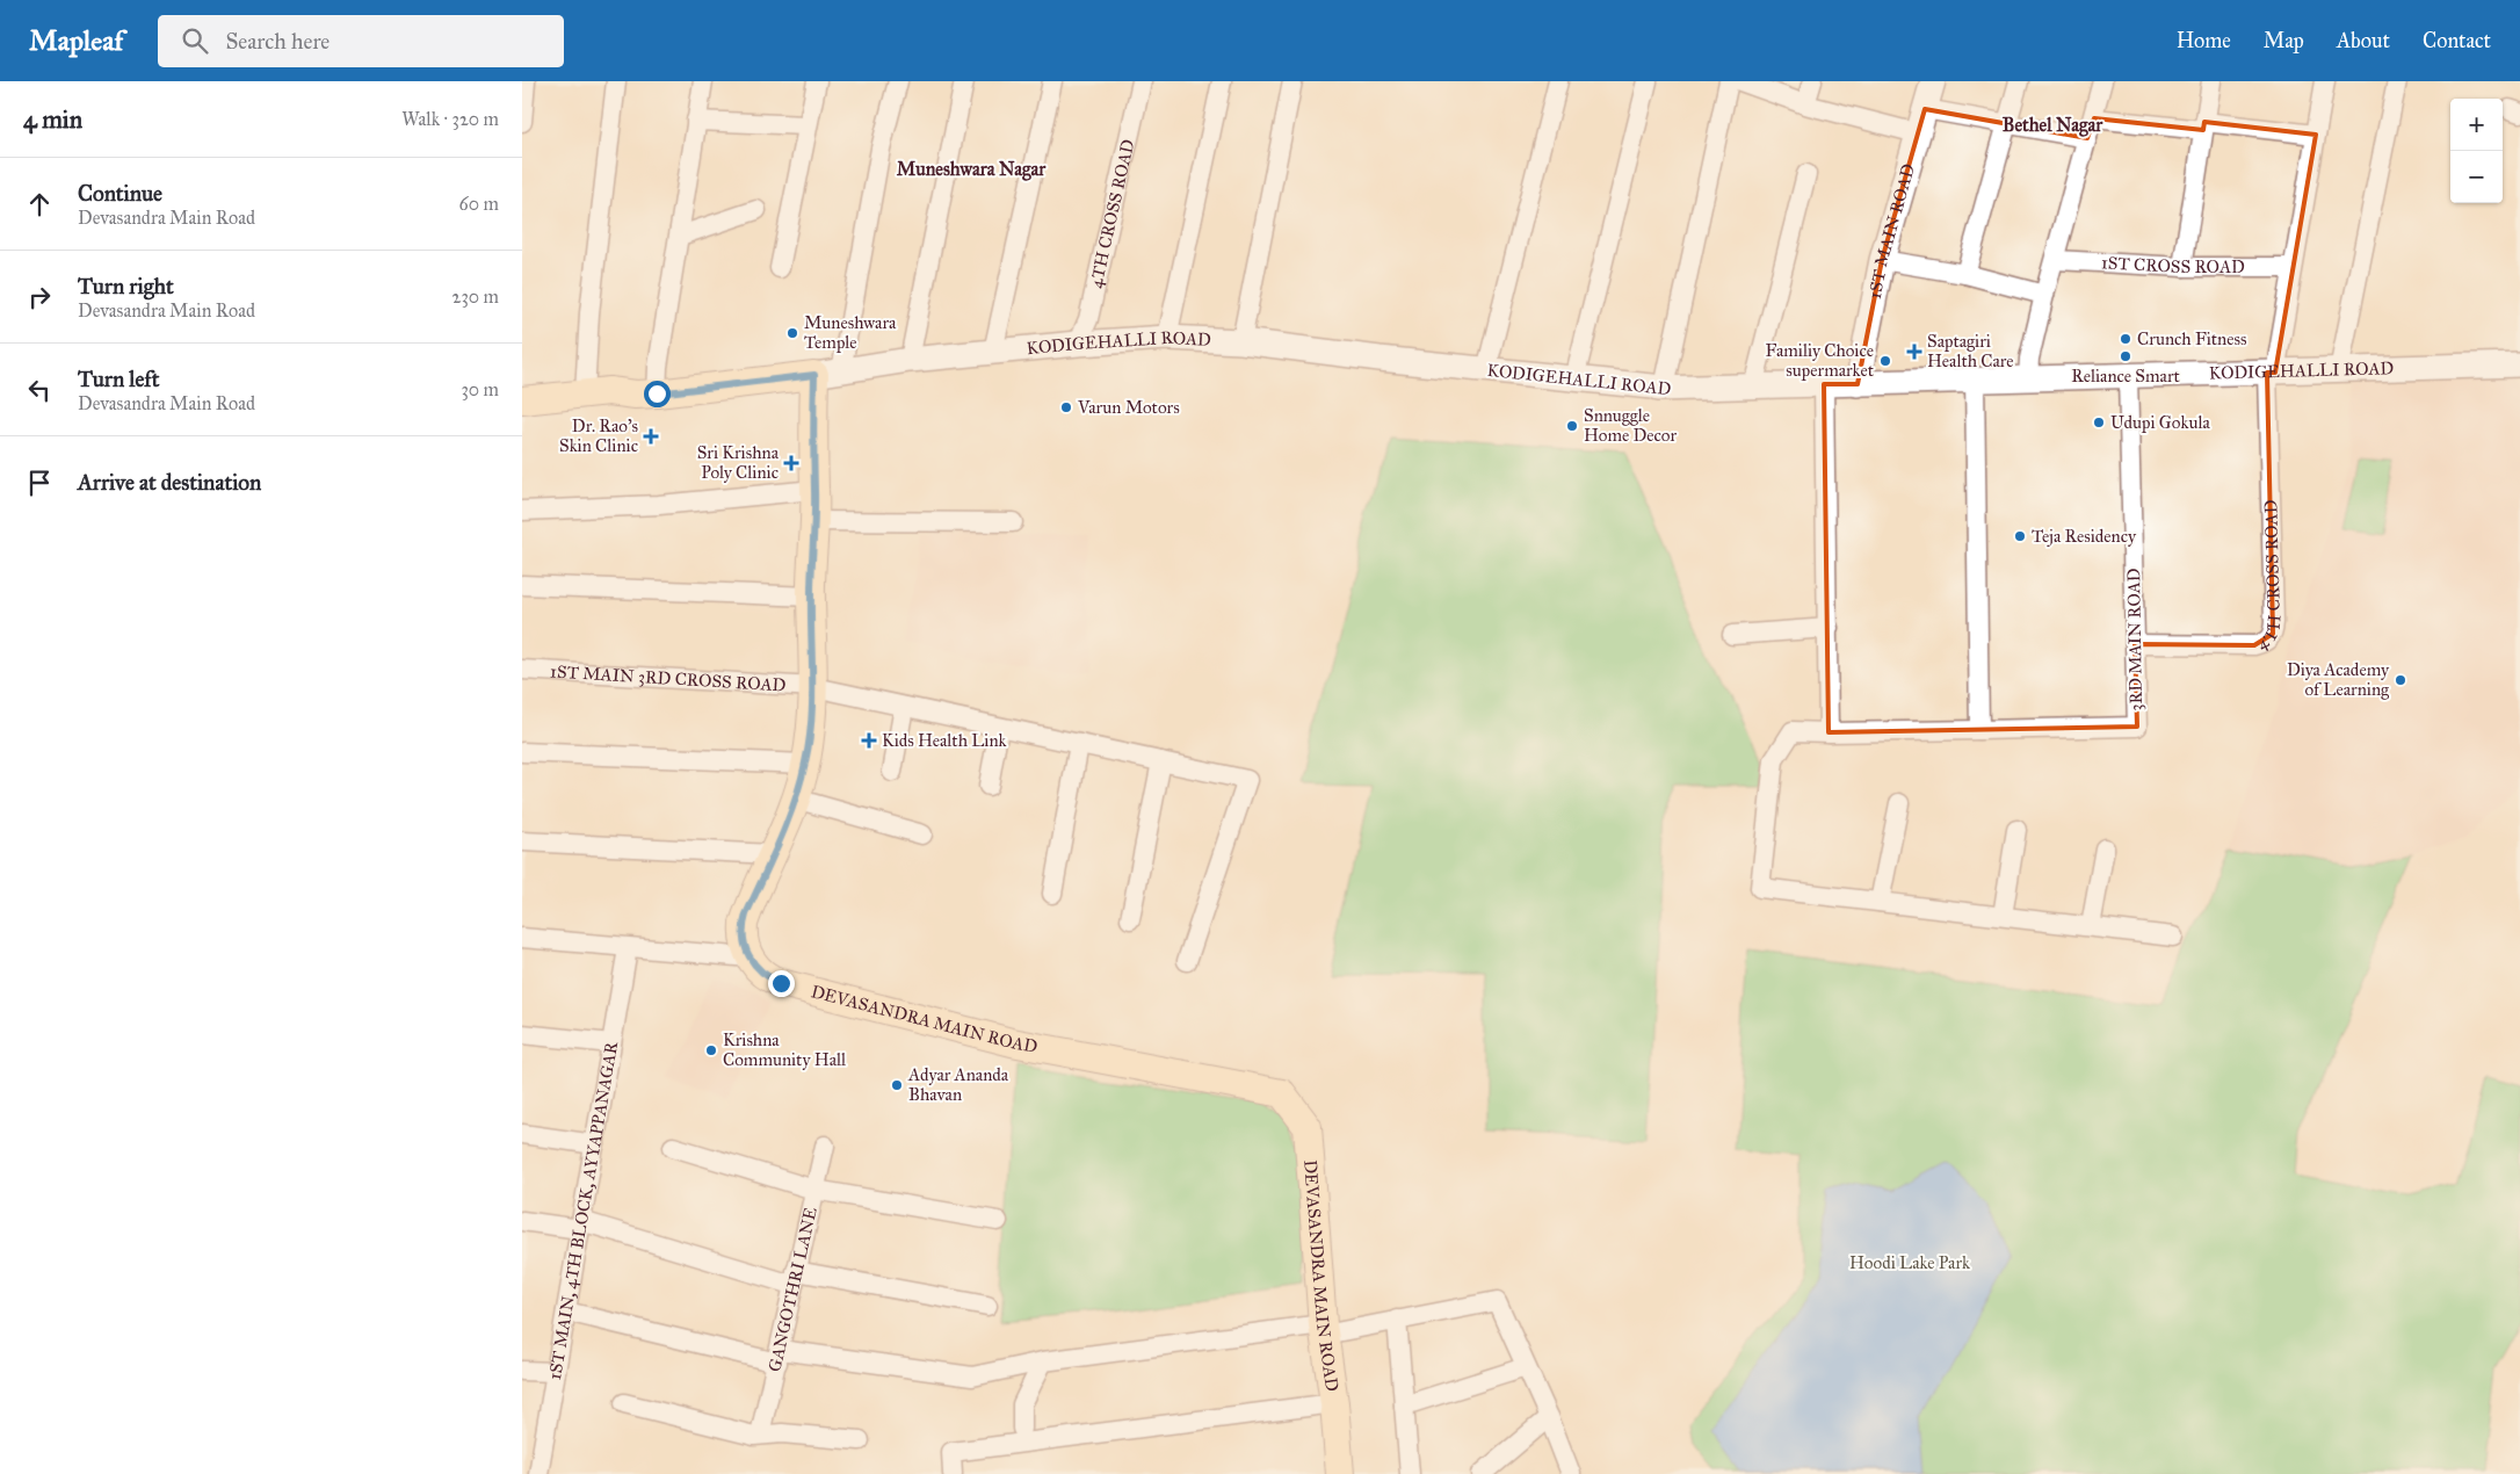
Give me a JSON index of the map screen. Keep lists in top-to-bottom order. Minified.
{"streets":{"main road":["DEVASANDRA MAIN ROAD"],"street":["4TH CROSS ROAD","1ST MAIN ROAD","1ST CROSS ROAD","KODIGEHALLI ROAD","3RD MAIN ROAD","1ST MAIN 3RD CROSS ROAD","1ST MAIN, 4TH BLOCK, AYYAPPANAGAR","GANGOTHRI LANE"]},"crossings":[["4TH CROSS ROAD","KODIGEHALLI ROAD"],["4TH CROSS ROAD","3RD MAIN ROAD"],["1ST MAIN ROAD","KODIGEHALLI ROAD"],["KODIGEHALLI ROAD","3RD MAIN ROAD"]],"districts":["Bethel Nagar","Muneshwara Nagar"],"parks":["Hoodi Lake Park"],"places":{"other":["Muneshwara Temple","Crunch Fitness","Reliance Smart","Familiy Choice supermarket","Varun Motors","Udupi Gokula","Snnuggle Home Decor","Teja Residency","Diya Academy of Learning","Krishna Community Hall","Adyar Ananda Bhavan"],"health":["Saptagiri Health Care","Dr. Rao's Skin Clinic","Sri Krishna Poly Clinic","Kids Health Link"]},"page":{"header":"Mapleaf","search":"Search here","nav":["Home","Map","About","Contact"],"heading":["4 min","Walk · 320 m"],"map_buttons":["+","−"],"list":[["Continue","Devasandra Main Road","60 m"],["Turn right","Devasandra Main Road","230 m"],["Turn left","Devasandra Main Road","30 m"],"Arrive at destination"]}}
